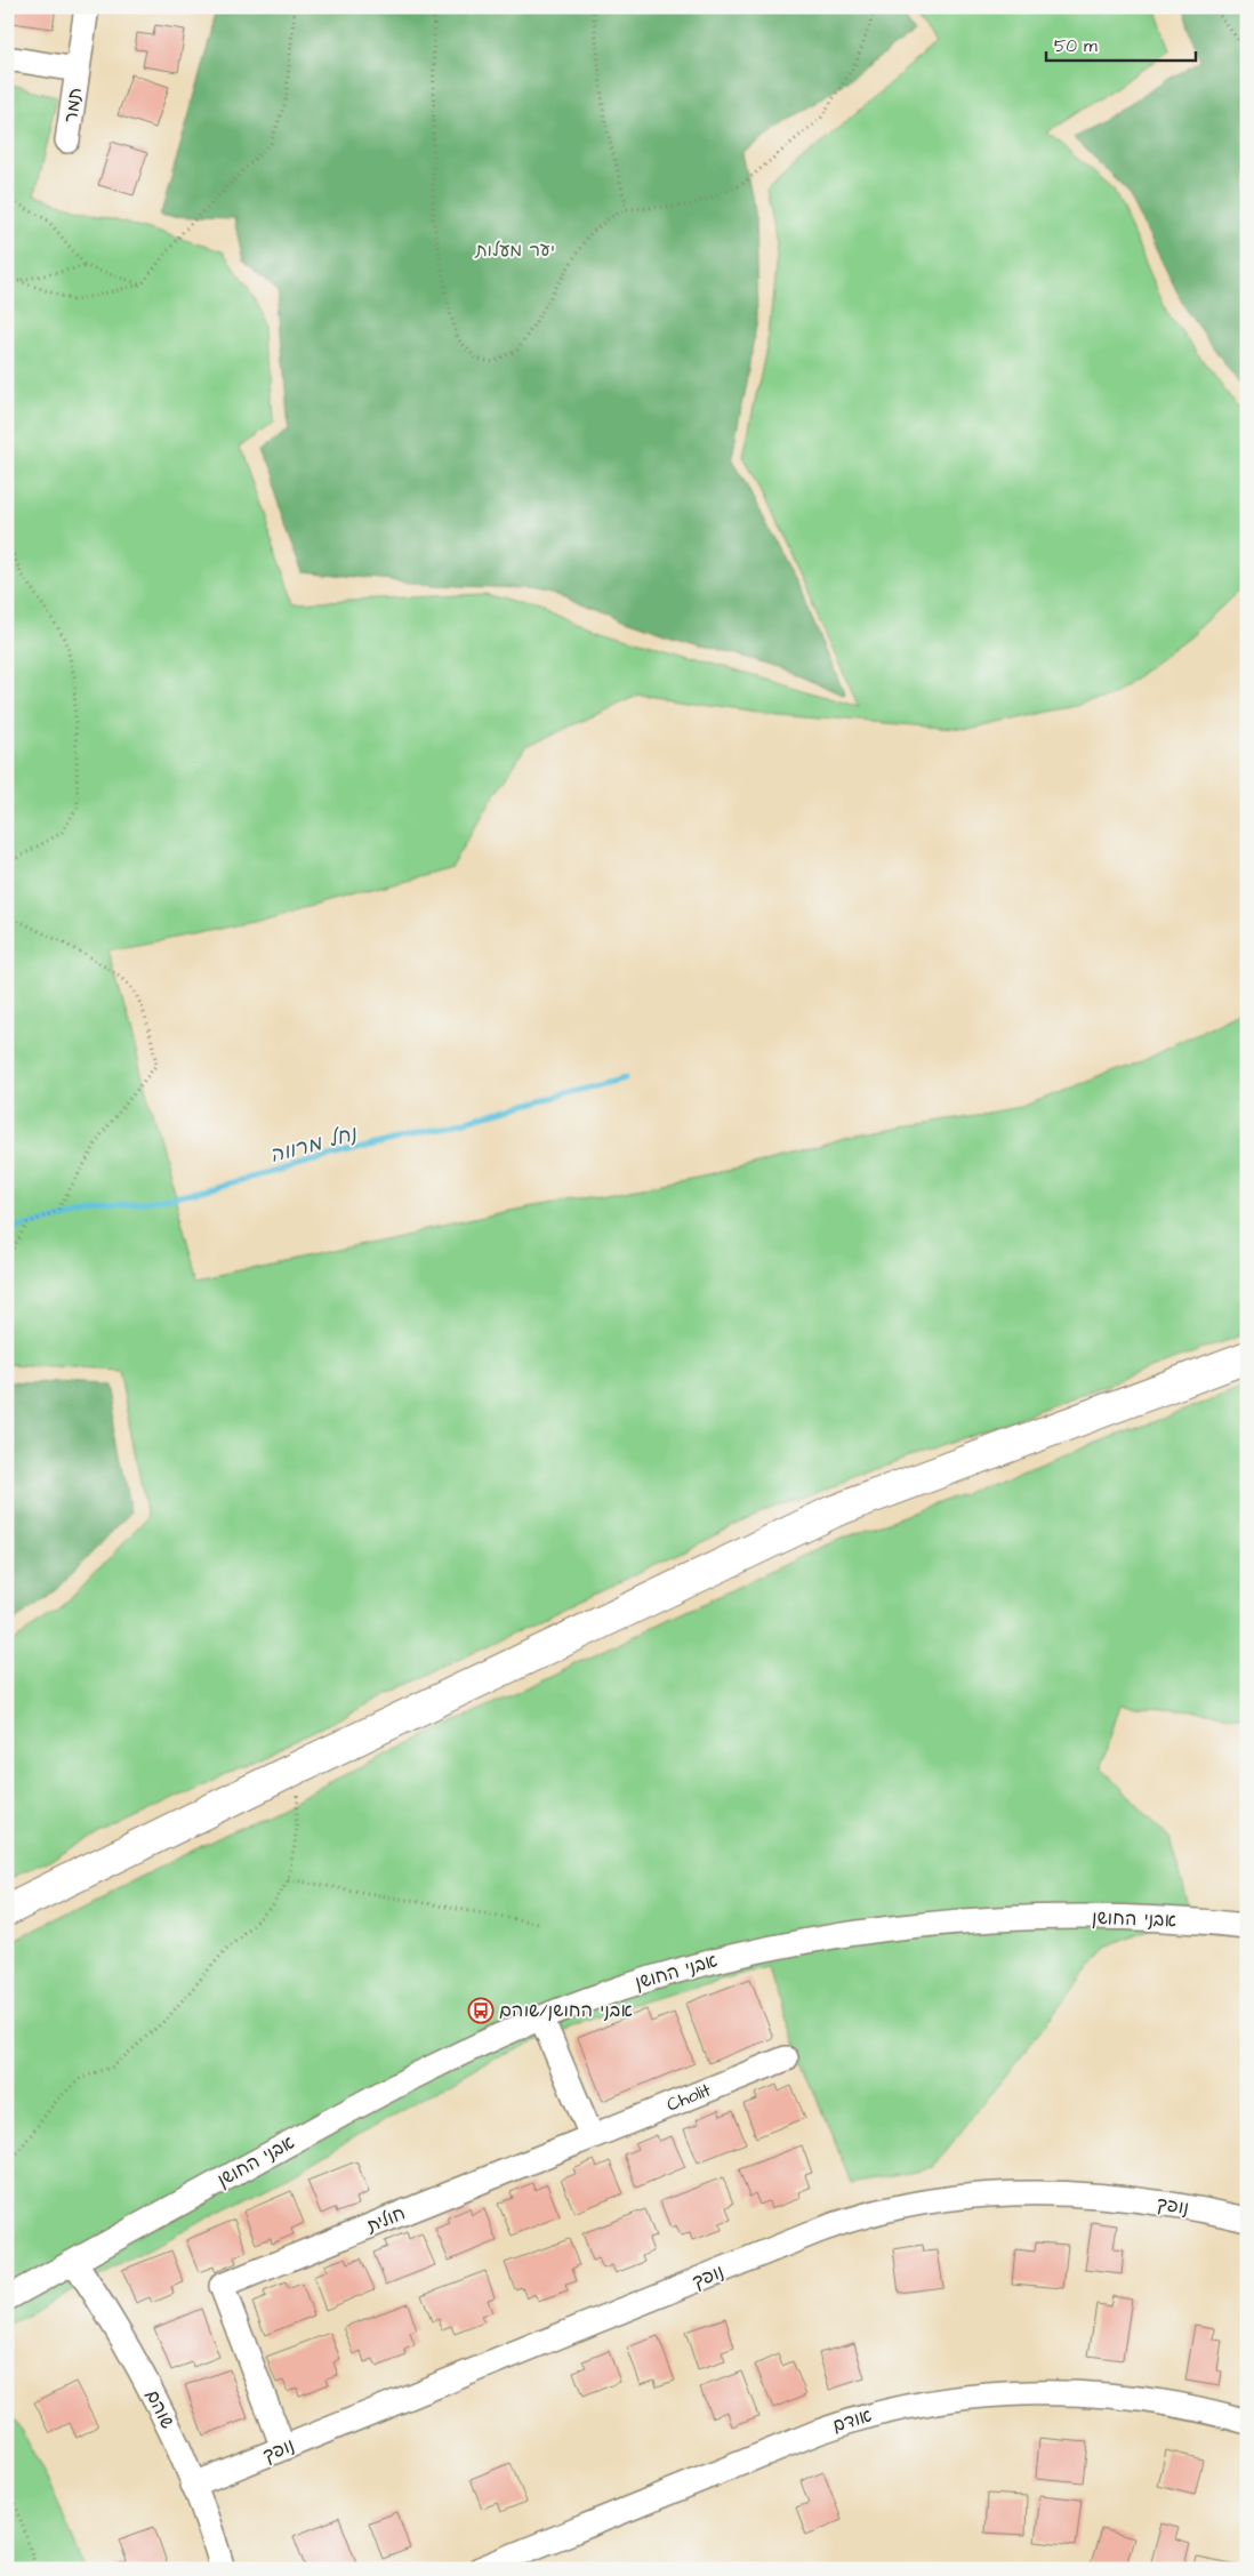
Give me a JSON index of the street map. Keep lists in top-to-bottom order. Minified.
{"streets":{"street":["תמר","אבני החושן","Cholit","נופך","חולית","שוהם","אודם"]},"crossings":[["אבני החושן","שוהם"],["Cholit","חולית"],["נופך","חולית"],["נופך","שוהם"]],"water":["נחל מרווה"],"parks":["יער מעלות"],"places":{"bus stop":["אבני החושן/שוהם"]},"scale_bar":"50 m"}
